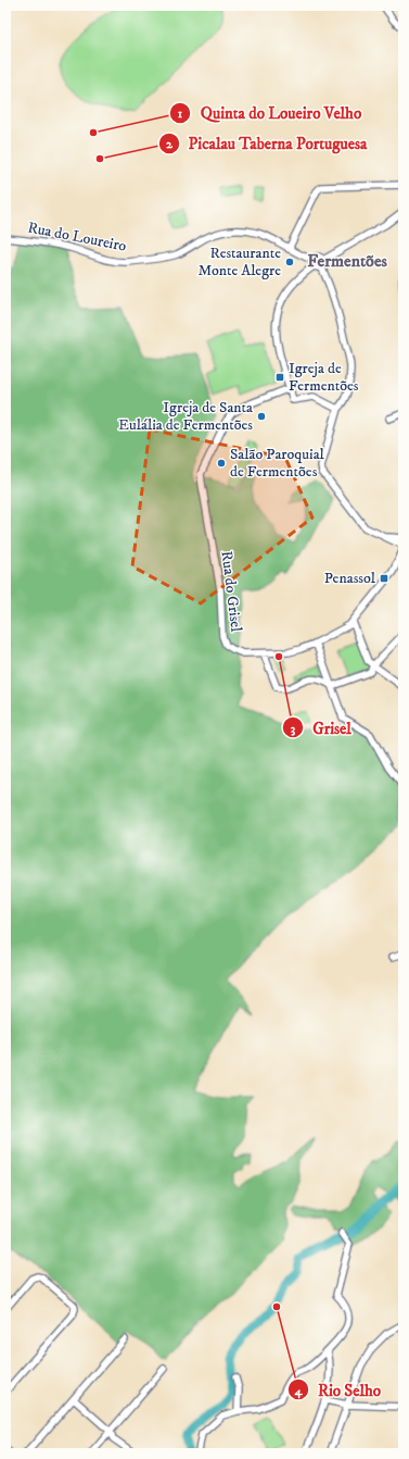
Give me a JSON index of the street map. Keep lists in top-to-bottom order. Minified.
{"streets":{"street":["Rua do Loureiro","Rua do Grisel"]},"districts":["Fermentões"],"places":{"other":["Quinta do Loueiro Velho","Picalau Taberna Portuguesa","Restaurante Monte Alegre","Igreja de Santa Eulália de Fermentões","Salão Paroquial de Fermentões","Grisel","Rio Selho"],"transit":["Igreja de Fermentões","Penassol"]}}
